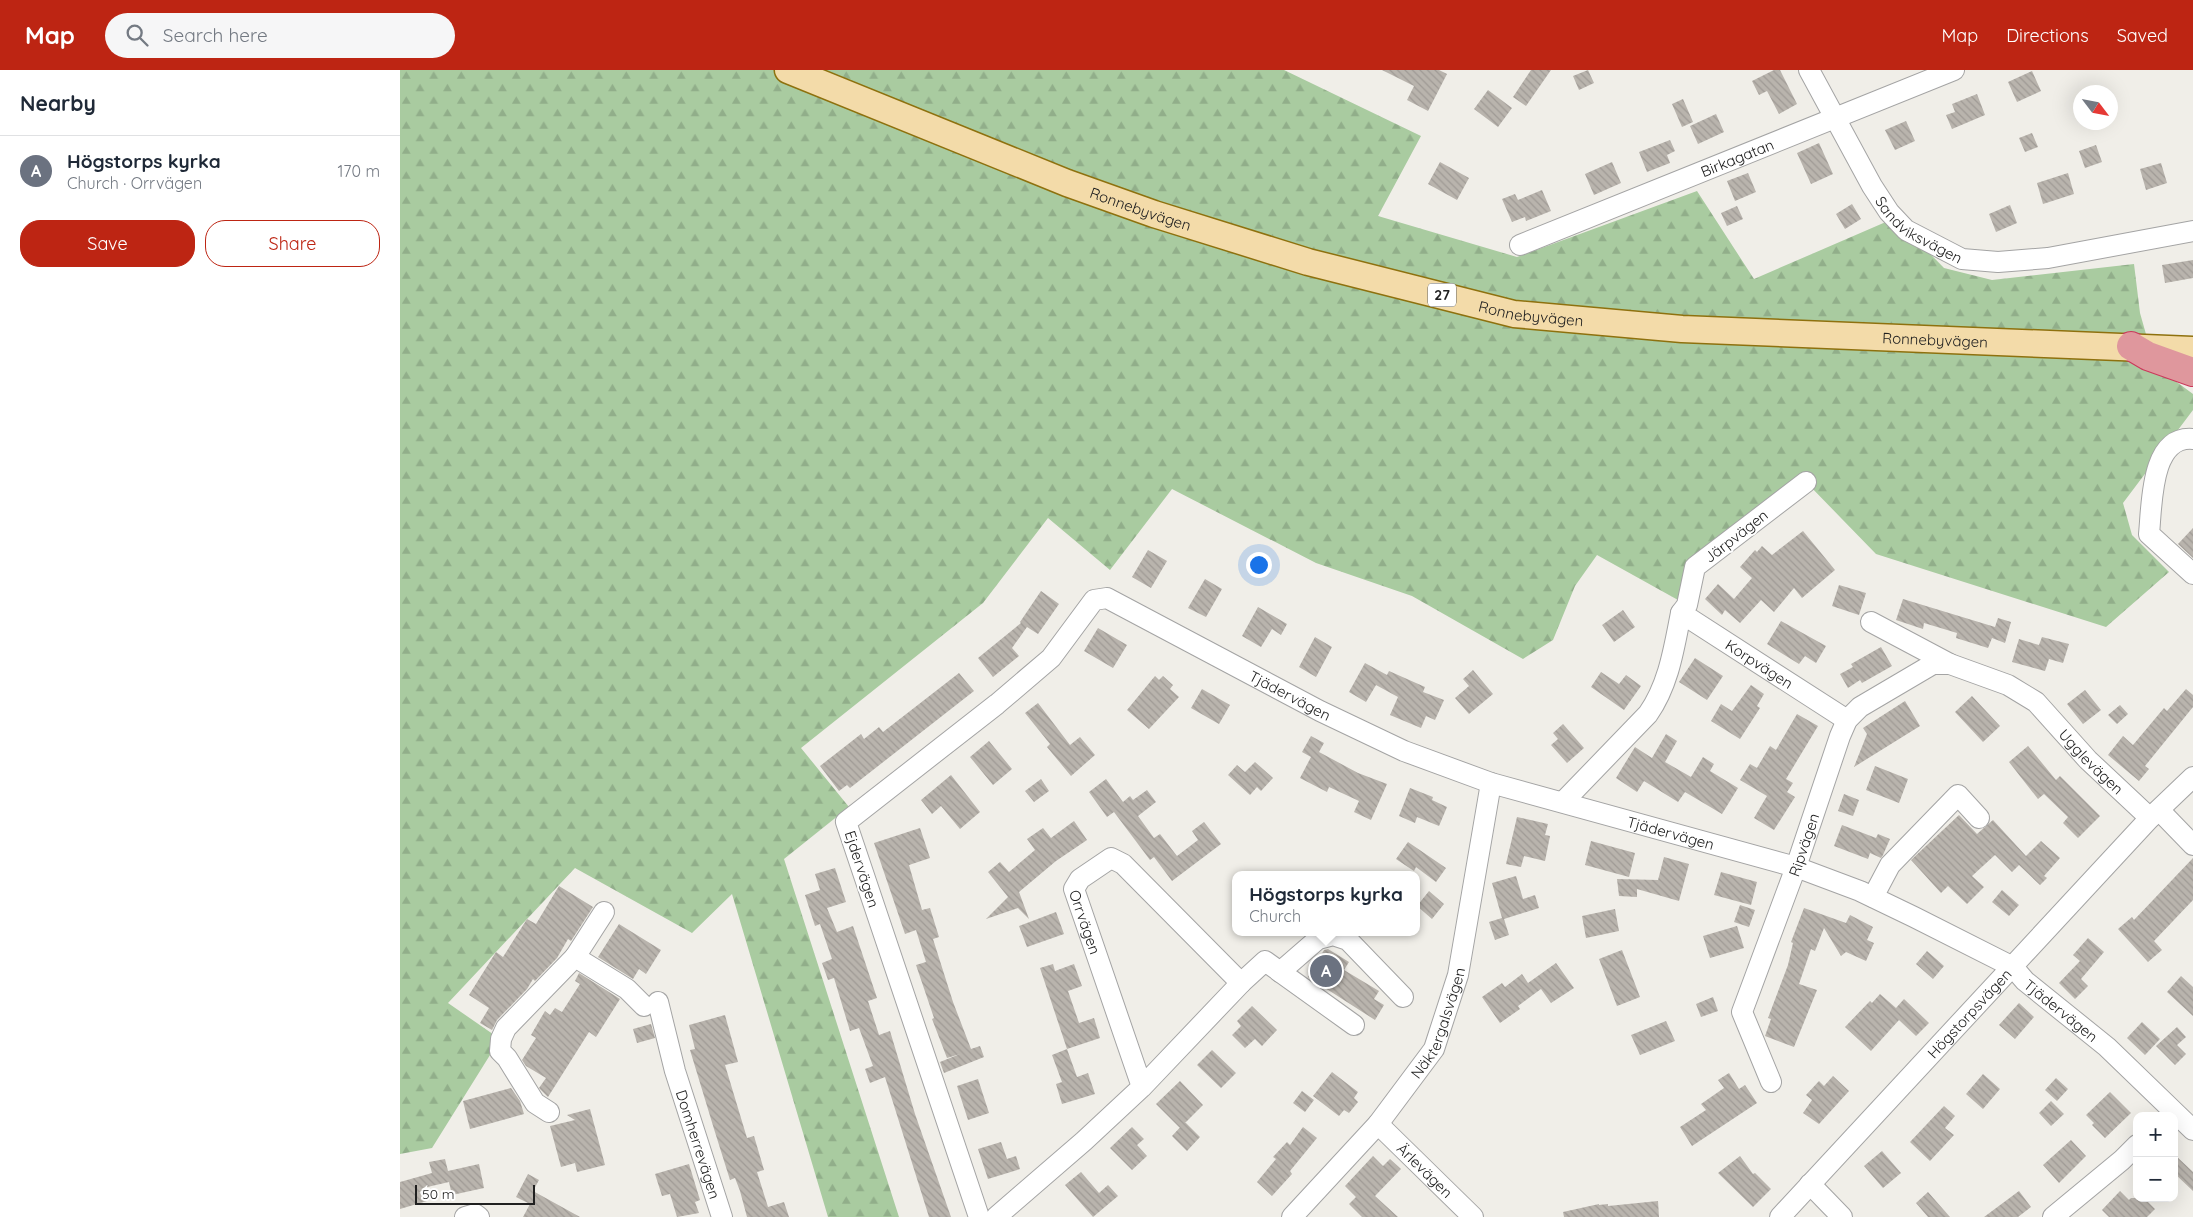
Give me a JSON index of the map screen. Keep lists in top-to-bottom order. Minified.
{"streets":{"main road":["Ronnebyvägen","27"],"street":["Birkagatan","Sandviksvägen","Järpvägen","Korpvägen","Tjädervägen","Ugglevägen","Ripvägen","Ejdervägen","Orrvägen","Högstorpsvägen","Näktergalsvägen","Domherrevägen","Ärlevägen"]},"crossings":[["Birkagatan","Sandviksvägen"],["Järpvägen","Korpvägen"],["Järpvägen","Tjädervägen"],["Korpvägen","Ripvägen"],["Tjädervägen","Ripvägen"],["Tjädervägen","Ejdervägen"],["Tjädervägen","Högstorpsvägen"],["Tjädervägen","Näktergalsvägen"],["Ugglevägen","Ripvägen"],["Ugglevägen","Högstorpsvägen"],["Näktergalsvägen","Ärlevägen"]],"scale_bar":"50 m","north":"bottom right","page":{"header":"Map","search":"Search here","nav":["Map","Directions","Saved"],"heading":"Nearby","list":[{"mark":"A","name":"Högstorps kyrka","note":"Church · Orrvägen","value":"170 m"}],"buttons":["Save","Share"],"popup":["Högstorps kyrka","Church"],"pins":"A","map_buttons":["+","−"],"scale":"50 m"}}
